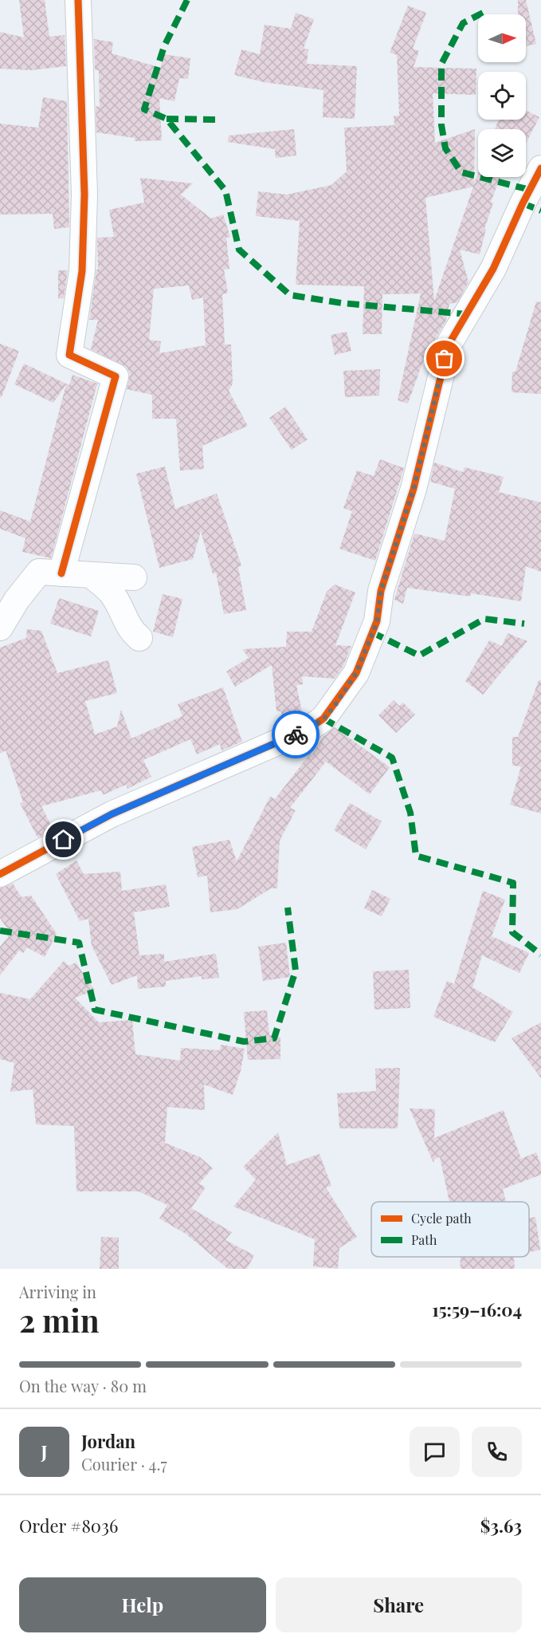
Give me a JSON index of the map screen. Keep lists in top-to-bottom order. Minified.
{"legend":["Cycle path","Path"],"north":"right","page":{"heading":["2 min","Arriving in","15:59–16:04"],"panel":["Jordan","Courier · 4.7","Order #8036","$3.63"],"bar":"On the way · 80 m","round":"J","buttons":["Help","Share"]}}
